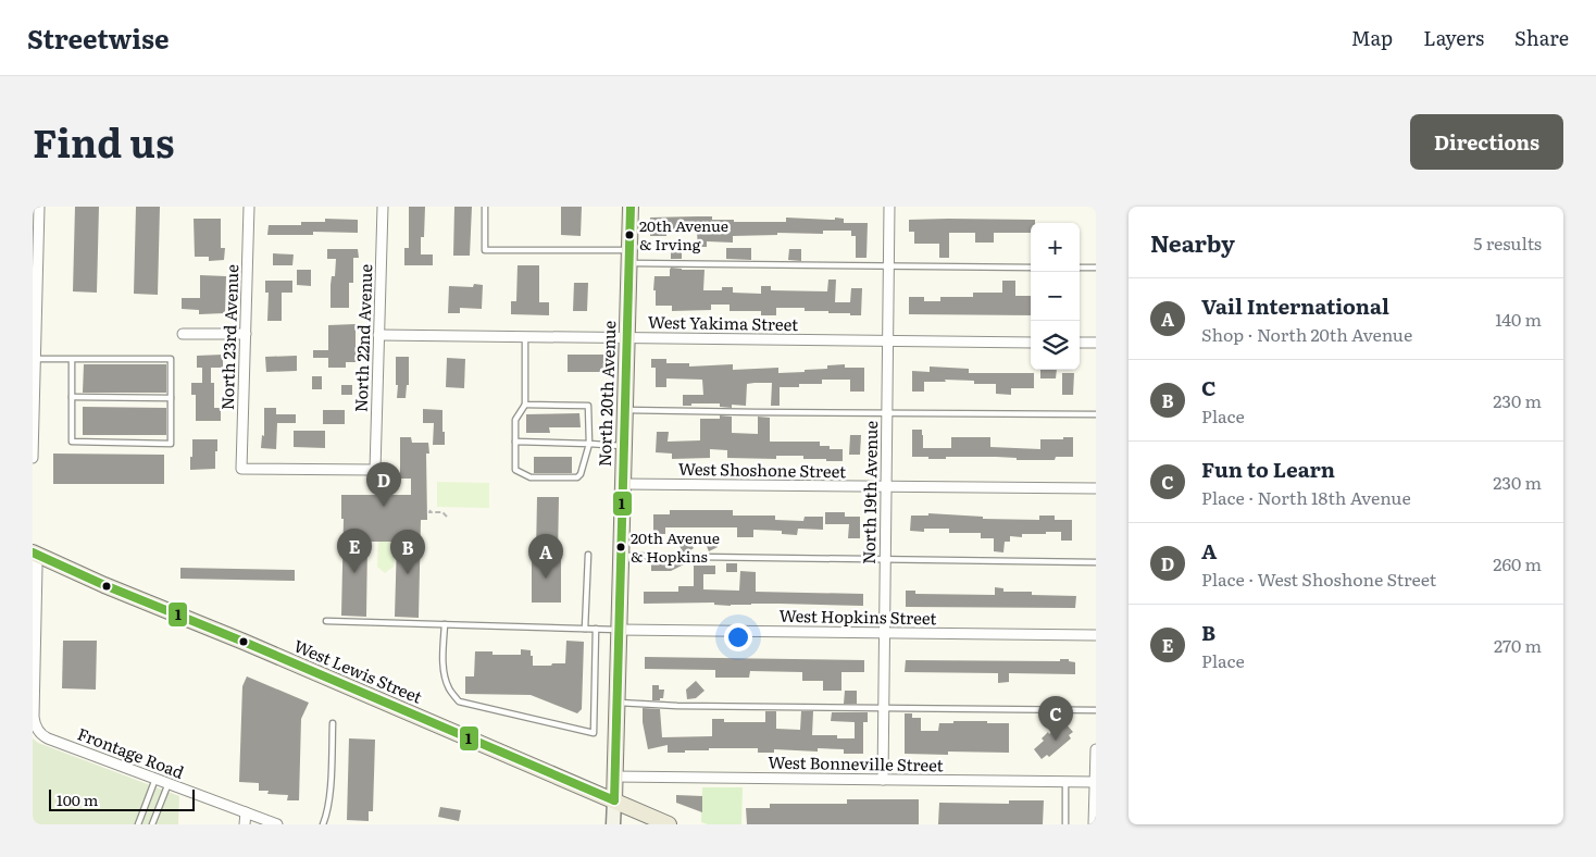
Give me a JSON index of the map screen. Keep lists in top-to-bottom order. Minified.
{"streets":{"main road":["North 20th Avenue","West Lewis Street"],"street":["West Yakima Street","North 23rd Avenue","North 22nd Avenue","West Shoshone Street","North 19th Avenue","West Hopkins Street","Frontage Road","West Bonneville Street"]},"crossings":[["West Yakima Street","North 22nd Avenue"],["West Yakima Street","North 20th Avenue"],["West Yakima Street","North 19th Avenue"],["North 23rd Avenue","North 22nd Avenue"],["North 20th Avenue","West Shoshone Street"],["North 20th Avenue","West Hopkins Street"],["North 20th Avenue","West Lewis Street"],["North 20th Avenue","West Bonneville Street"],["West Shoshone Street","North 19th Avenue"],["North 19th Avenue","West Hopkins Street"],["North 19th Avenue","West Bonneville Street"]],"places":["20th Avenue & Irving","20th Avenue & Hopkins"],"lines":["transit line 1"],"scale_bar":"100 m","page":{"header":"Streetwise","nav":["Map","Layers","Share"],"title":"Find us","buttons":"Directions","heading":["Nearby","5 results"],"map_buttons":["+","−"],"list":[{"mark":"A","name":"Vail International","note":"Shop · North 20th Avenue","value":"140 m"},{"mark":"B","name":"C","note":"Place","value":"230 m"},{"mark":"C","name":"Fun to Learn","note":"Place · North 18th Avenue","value":"230 m"},{"mark":"D","name":"A","note":"Place · West Shoshone Street","value":"260 m"},{"mark":"E","name":"B","note":"Place","value":"270 m"}],"pins":["D","E","B","A","C"],"scale":"100 m"}}
